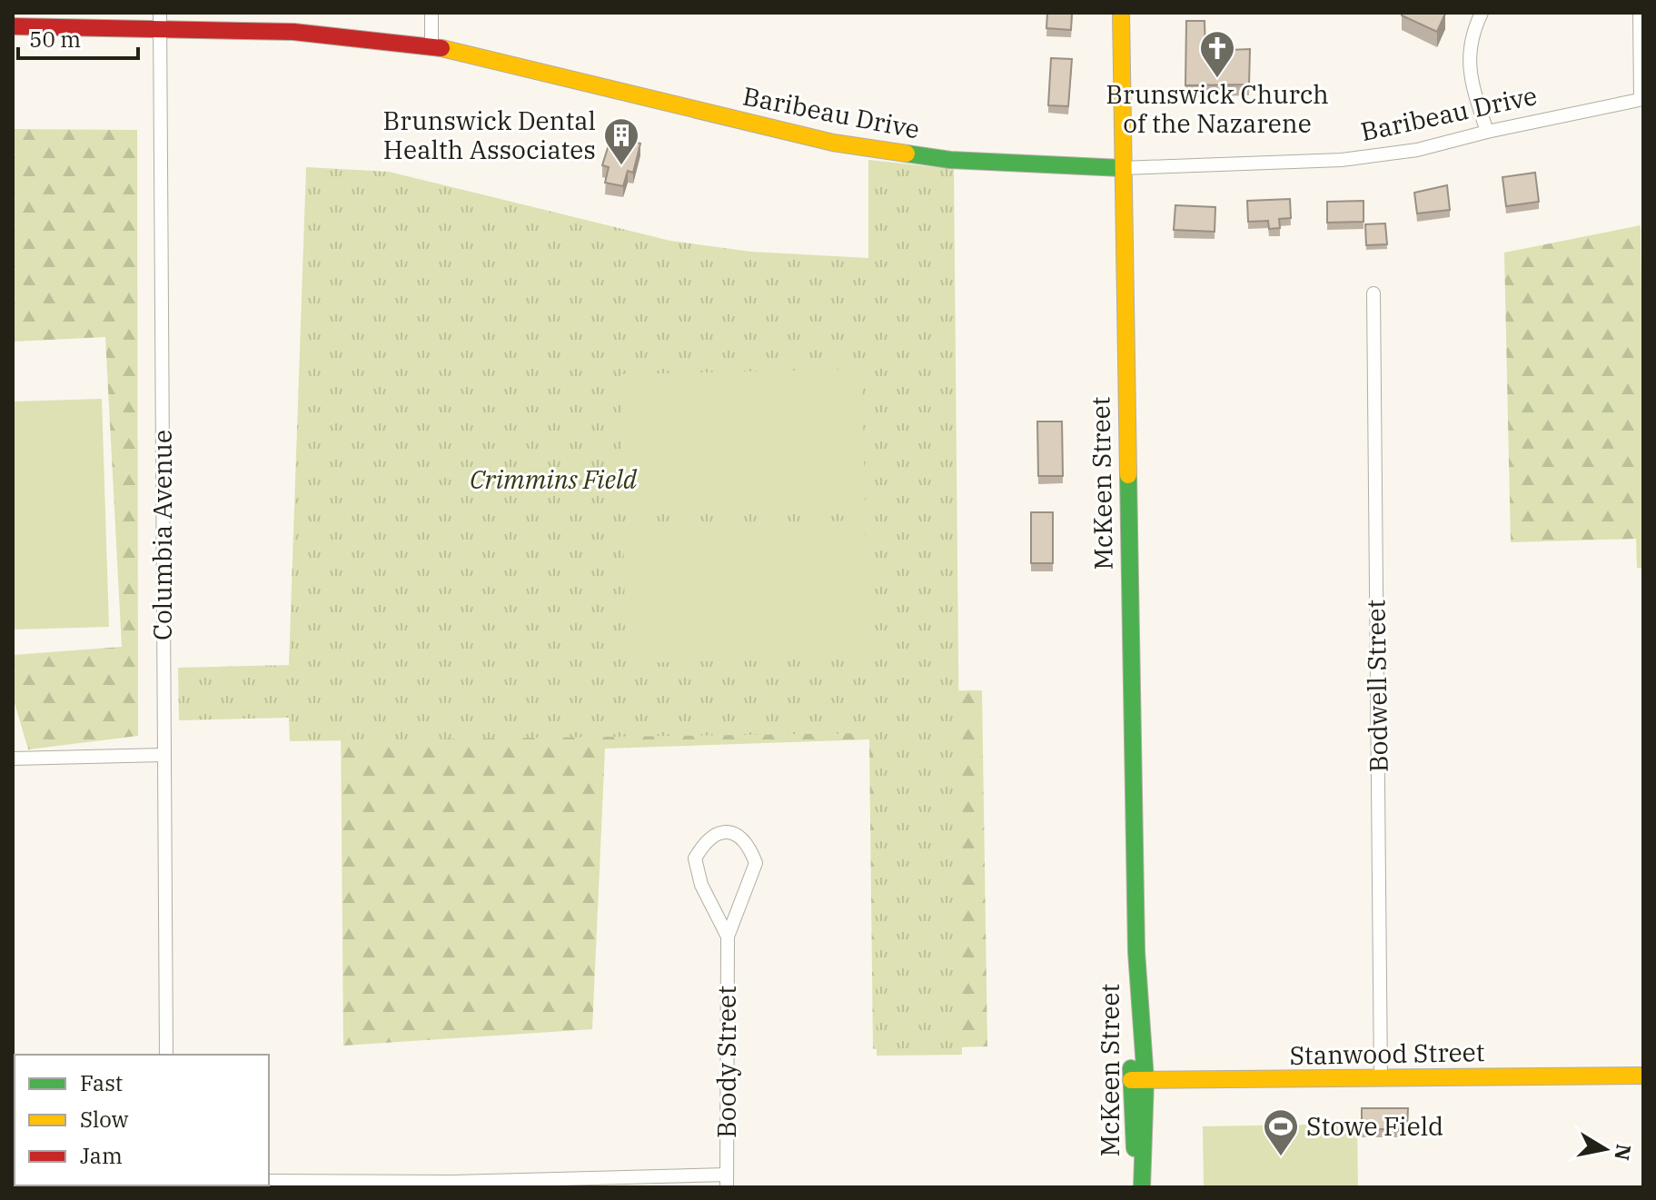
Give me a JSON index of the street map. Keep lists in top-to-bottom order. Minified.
{"streets":{"street":["Baribeau Drive","McKeen Street","Columbia Avenue","Bodwell Street","Stanwood Street","Boody Street"]},"crossings":[["Baribeau Drive","McKeen Street"],["Baribeau Drive","Columbia Avenue"],["McKeen Street","Stanwood Street"],["Bodwell Street","Stanwood Street"]],"parks":["Crimmins Field"],"places":{"church":["Brunswick Church of the Nazarene"],"building":["Brunswick Dental Health Associates"],"sports":["Stowe Field"]},"legend":["Fast","Slow","Jam"],"scale_bar":"50 m","north":"right"}
